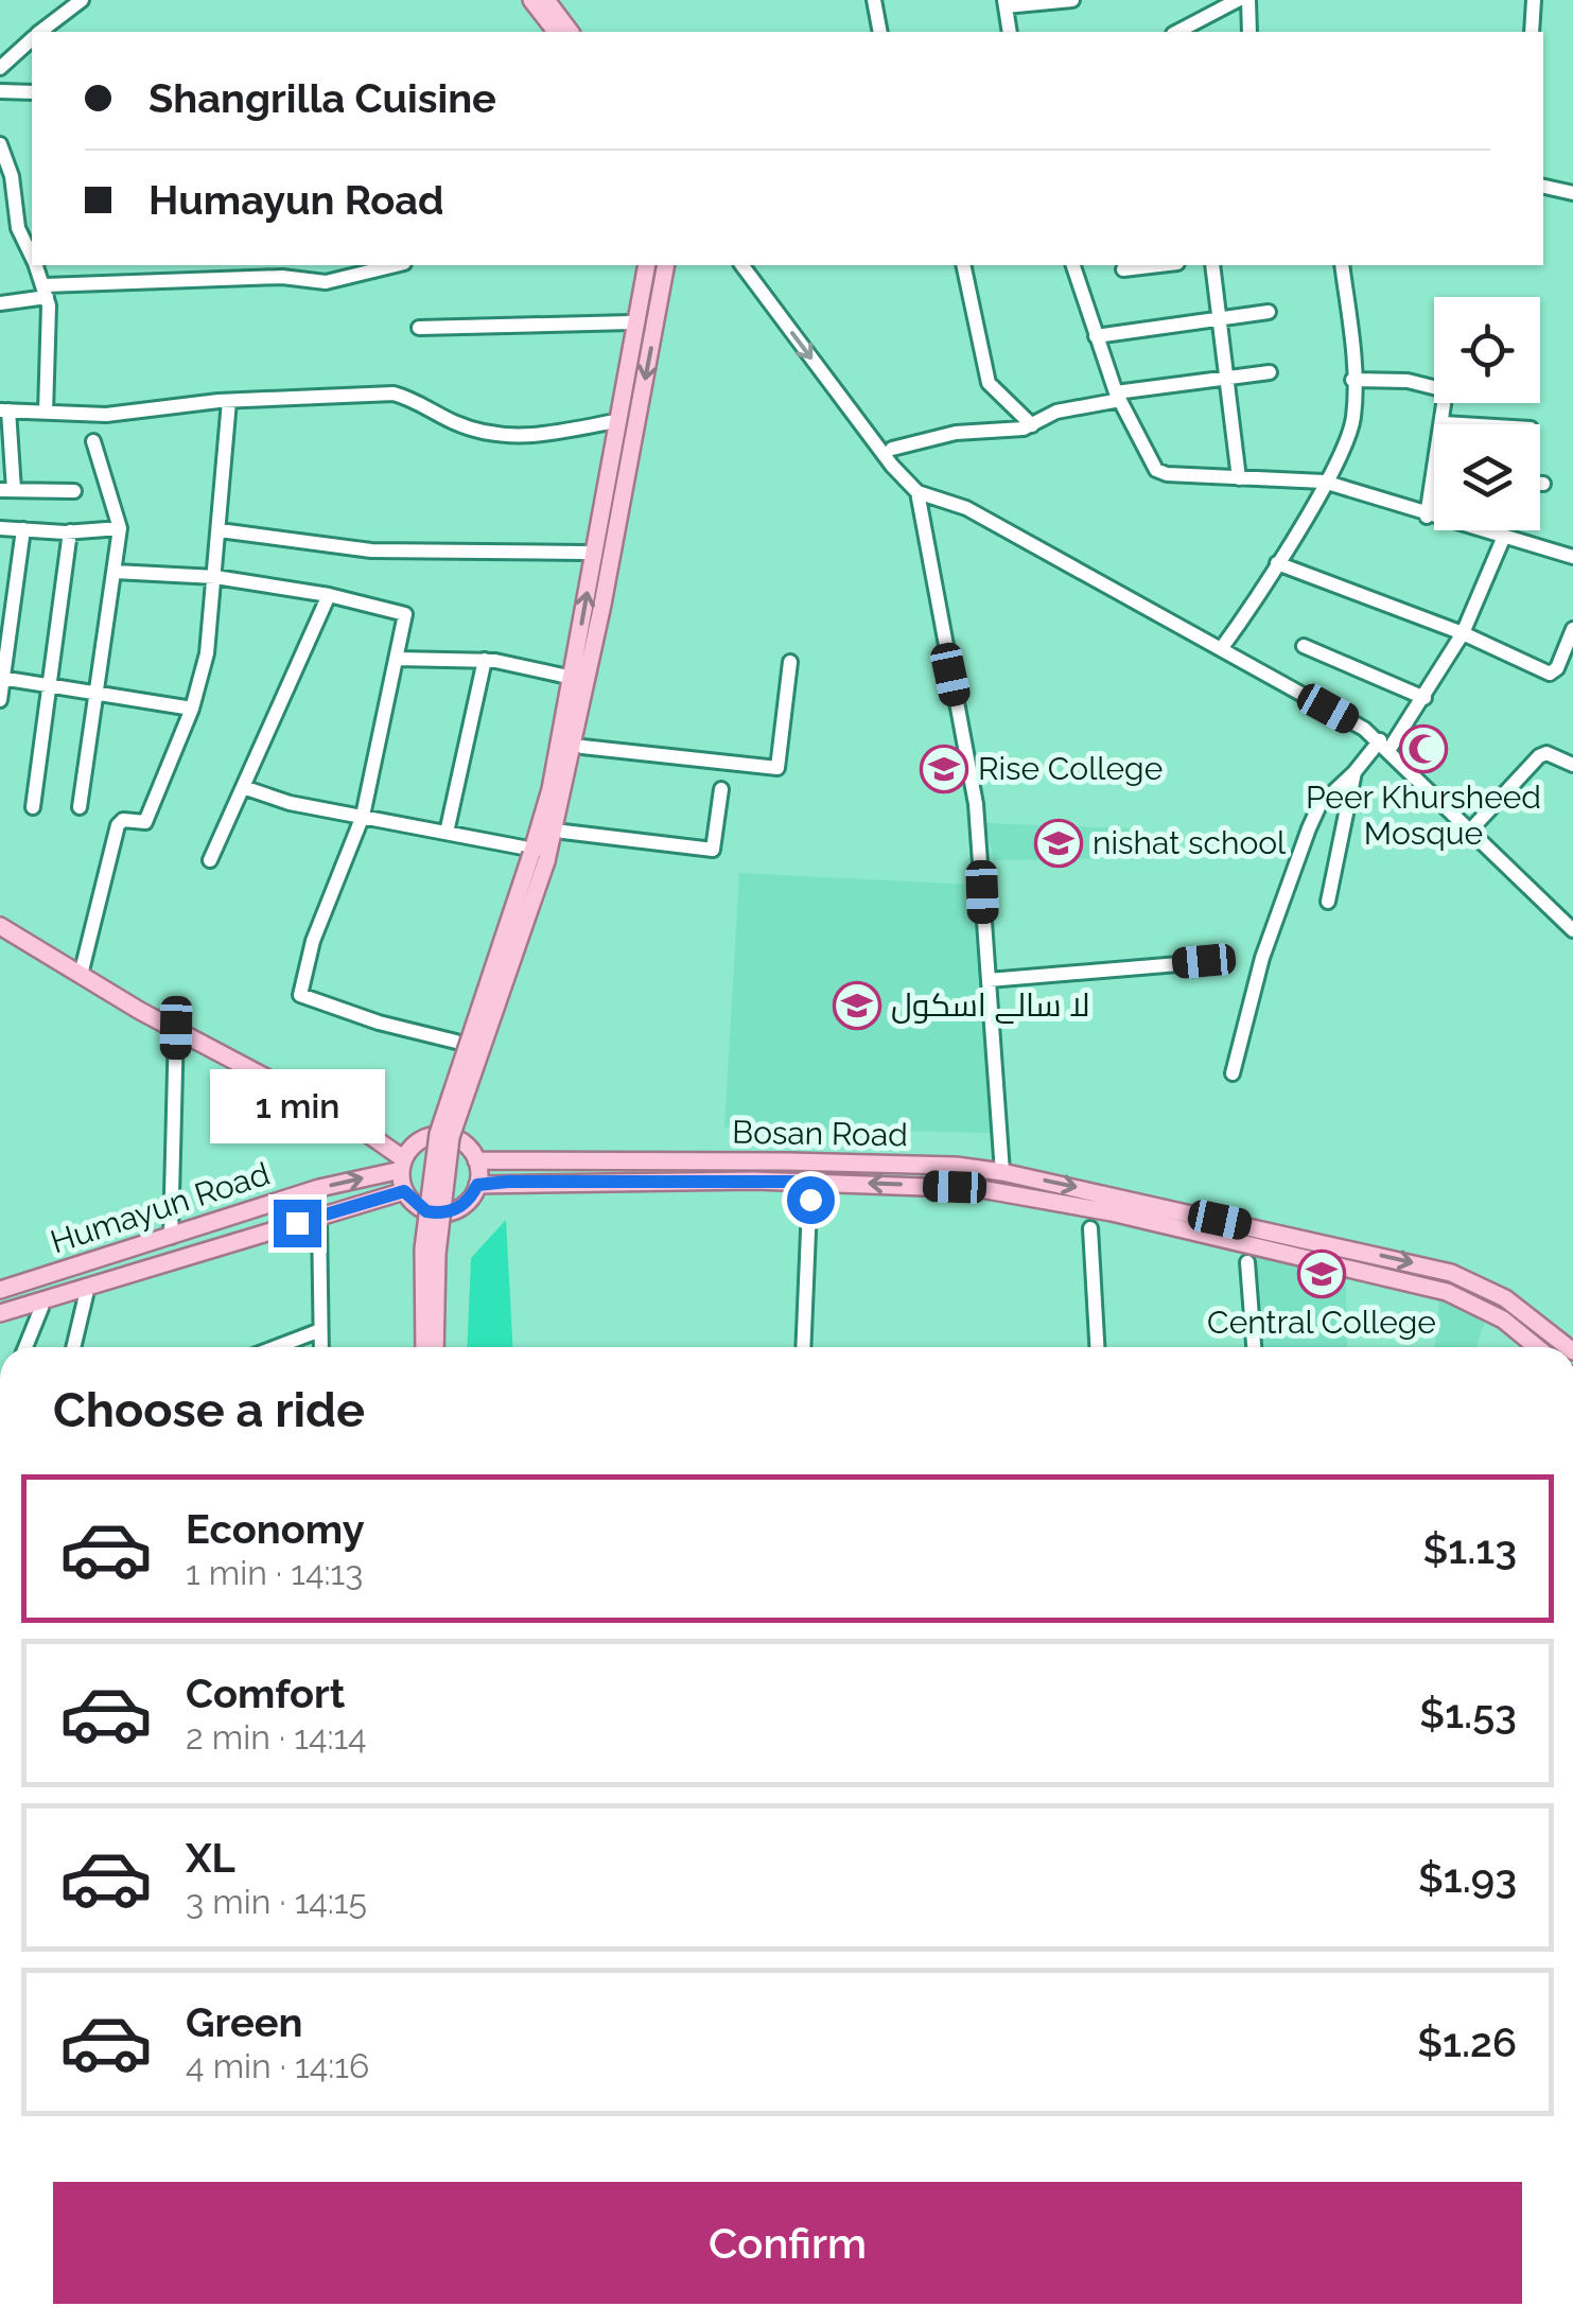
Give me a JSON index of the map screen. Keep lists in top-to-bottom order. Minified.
{"streets":{"main road":["Bosan Road","Humayun Road"]},"crossings":[["Bosan Road","Humayun Road"]],"places":{"mosque":["Peer Khursheed Mosque"],"school or university":["Rise College","nishat school","لا سالے اسکول","Central College"]},"page":{"banner":["Shangrilla Cuisine","Humayun Road"],"bubble":"1 min","heading":"Choose a ride","list":[{"name":"Economy","note":"1 min · 14:13","value":"$1.13"},{"name":"Comfort","note":"2 min · 14:14","value":"$1.53"},{"name":"XL","note":"3 min · 14:15","value":"$1.93"},{"name":"Green","note":"4 min · 14:16","value":"$1.26"}],"buttons":"Confirm"}}
